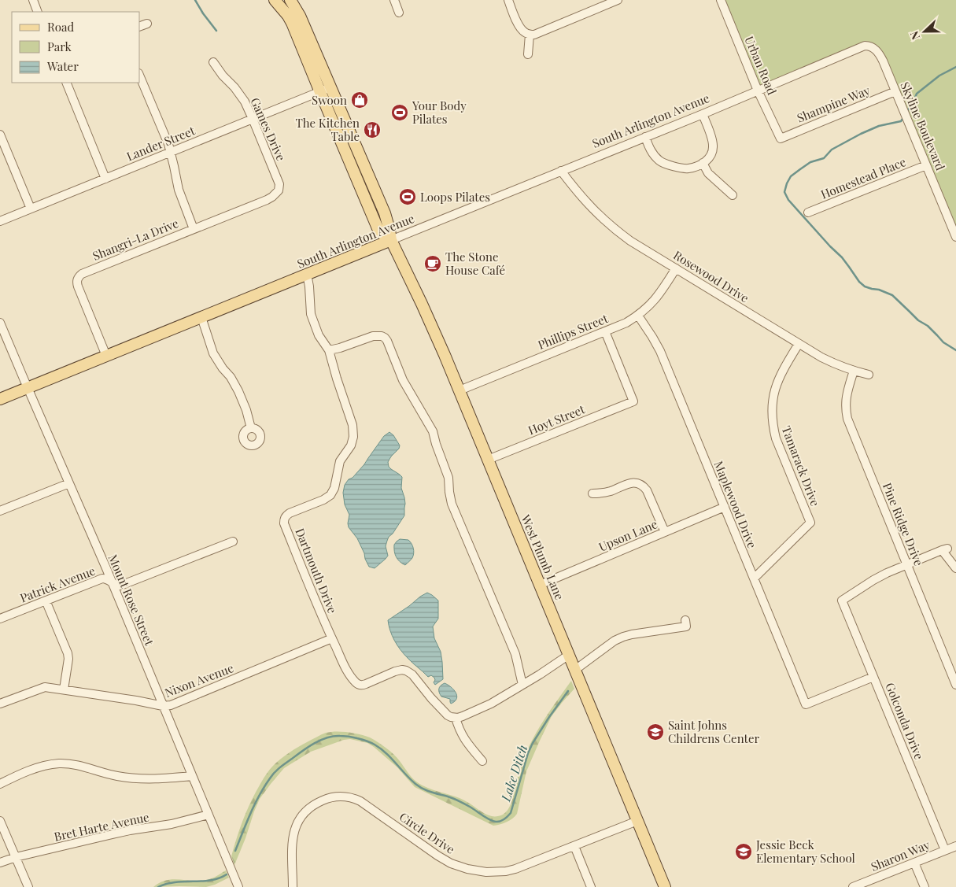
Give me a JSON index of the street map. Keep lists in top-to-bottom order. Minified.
{"streets":{"main road":["South Arlington Avenue","West Plumb Lane"],"street":["Urban Road","Shampine Way","Skyline Boulevard","Games Drive","Lander Street","Homestead Place","Shangri-La Drive","Rosewood Drive","Phillips Street","Hoyt Street","Tamarack Drive","Maplewood Drive","Pine Ridge Drive","Upson Lane","Dartmouth Drive","Patrick Avenue","Mount Rose Street","Nixon Avenue","Golconda Drive","Bret Harte Avenue","Circle Drive","Sharon Way"]},"crossings":[["Urban Road","Shampine Way"],["Urban Road","South Arlington Avenue"],["Shampine Way","Skyline Boulevard"],["South Arlington Avenue","Skyline Boulevard"],["South Arlington Avenue","Shangri-La Drive"],["South Arlington Avenue","Rosewood Drive"],["South Arlington Avenue","West Plumb Lane"],["South Arlington Avenue","Dartmouth Drive"],["South Arlington Avenue","Mount Rose Street"],["Skyline Boulevard","Homestead Place"],["Games Drive","Lander Street"],["Games Drive","Shangri-La Drive"],["Lander Street","West Plumb Lane"],["Rosewood Drive","Phillips Street"],["Rosewood Drive","Tamarack Drive"],["Rosewood Drive","Pine Ridge Drive"],["Phillips Street","Hoyt Street"],["Phillips Street","Maplewood Drive"],["Phillips Street","West Plumb Lane"],["Hoyt Street","West Plumb Lane"],["Tamarack Drive","Maplewood Drive"],["Maplewood Drive","Upson Lane"],["Maplewood Drive","Golconda Drive"],["Pine Ridge Drive","Golconda Drive"],["Upson Lane","West Plumb Lane"],["West Plumb Lane","Circle Drive"],["Dartmouth Drive","Nixon Avenue"],["Patrick Avenue","Mount Rose Street"],["Mount Rose Street","Nixon Avenue"],["Mount Rose Street","Bret Harte Avenue"],["Golconda Drive","Sharon Way"]],"water":["Lake Ditch"],"places":{"shop":["Swoon"],"sports":["Your Body Pilates","Loops Pilates"],"restaurant":["The Kitchen Table"],"cafe":["The Stone House Café"],"school or university":["Saint Johns Childrens Center","Jessie Beck Elementary School"]},"legend":["Road","Park","Water"],"north":"left"}
